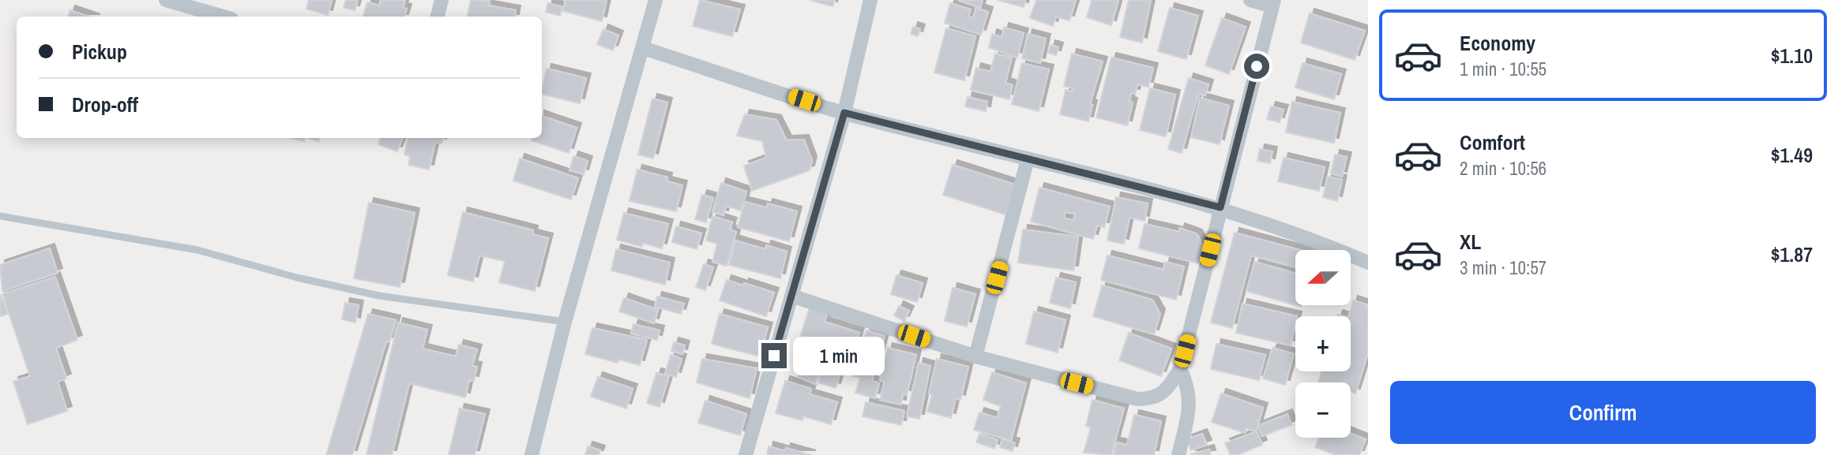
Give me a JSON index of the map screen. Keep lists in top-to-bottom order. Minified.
{"north":"left","page":{"list":[{"name":"Economy","note":"1 min · 10:55","value":"$1.10"},{"name":"Comfort","note":"2 min · 10:56","value":"$1.49"},{"name":"XL","note":"3 min · 10:57","value":"$1.87"}],"banner":["Pickup","Drop-off"],"map_buttons":["+","−"],"bubble":"1 min","buttons":"Confirm"}}
